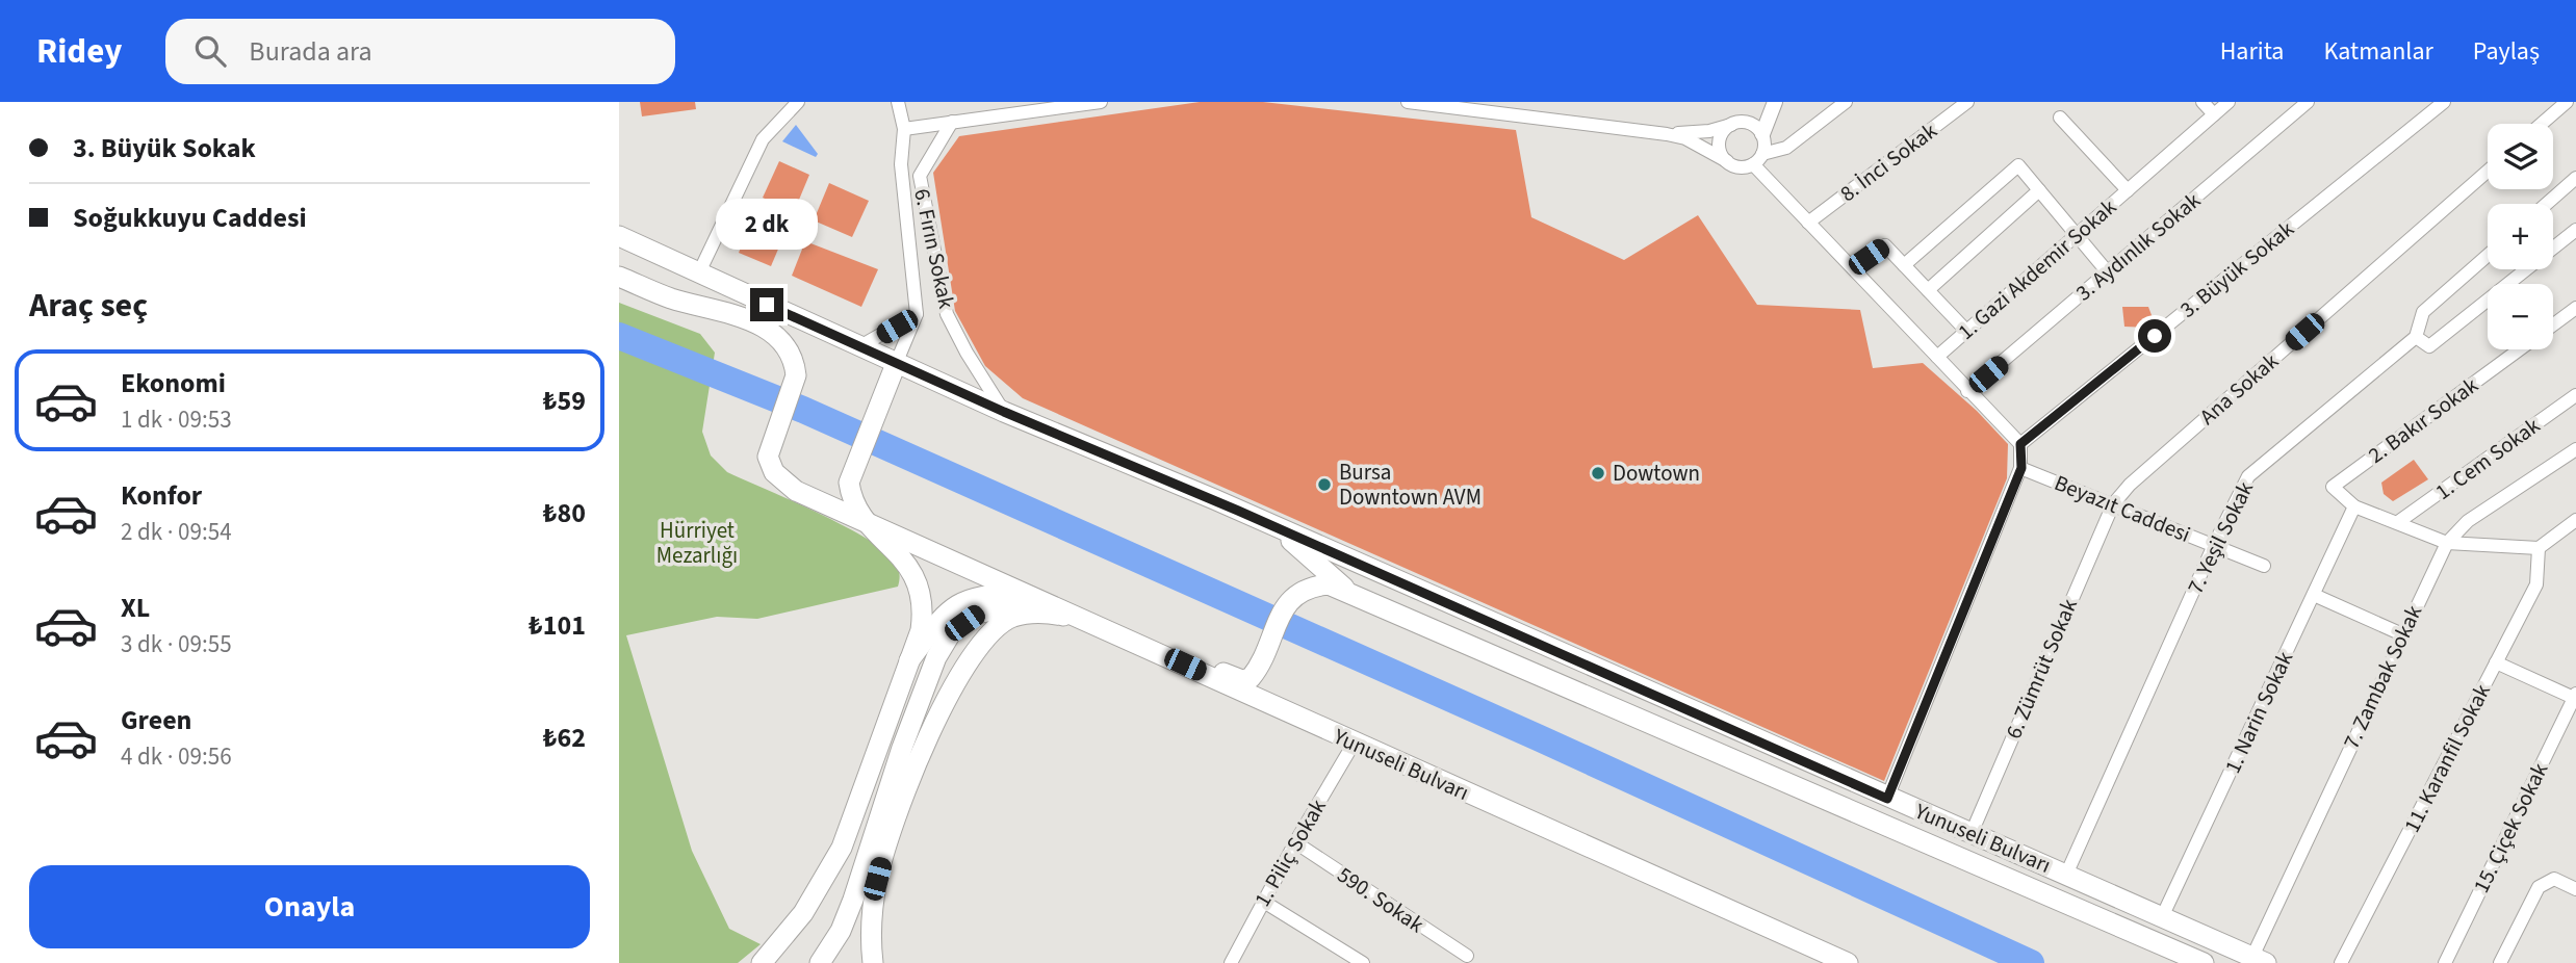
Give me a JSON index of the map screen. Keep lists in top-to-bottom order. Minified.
{"streets":{"main road":["Yunuseli Bulvarı"],"street":["8. İnci Sokak","3. Aydınlık Sokak","6. Fırın Sokak","1. Gazi Akdemir Sokak","3. Büyük Sokak","Ana Sokak","2. Bakır Sokak","1. Cem Sokak","Beyazıt Caddesi","7. Yeşil Sokak","6. Zümrüt Sokak","7. Zambak Sokak","1. Narin Sokak","11. Karanfil Sokak","15. Çiçek Sokak","1. Piliç Sokak","590. Sokak"]},"crossings":[["3. Aydınlık Sokak","1. Gazi Akdemir Sokak"],["6. Fırın Sokak","Yunuseli Bulvarı"],["1. Gazi Akdemir Sokak","3. Büyük Sokak"],["Ana Sokak","Beyazıt Caddesi"],["Ana Sokak","6. Zümrüt Sokak"],["2. Bakır Sokak","1. Narin Sokak"],["Beyazıt Caddesi","7. Yeşil Sokak"],["Beyazıt Caddesi","6. Zümrüt Sokak"],["7. Yeşil Sokak","Yunuseli Bulvarı"],["6. Zümrüt Sokak","Yunuseli Bulvarı"],["7. Zambak Sokak","Yunuseli Bulvarı"],["1. Narin Sokak","Yunuseli Bulvarı"],["Yunuseli Bulvarı","1. Piliç Sokak"],["1. Piliç Sokak","590. Sokak"]],"parks":["Hürriyet Mezarlığı"],"places":["Dowtown","Bursa Downtown AVM"],"page":{"header":"Ridey","search":"Burada ara","nav":["Harita","Katmanlar","Paylaş"],"banner":["3. Büyük Sokak","Soğukkuyu Caddesi"],"map_buttons":["+","−"],"bubble":"2 dk","heading":"Araç seç","list":[{"name":"Ekonomi","note":"1 dk · 09:53","value":"₺59"},{"name":"Konfor","note":"2 dk · 09:54","value":"₺80"},{"name":"XL","note":"3 dk · 09:55","value":"₺101"},{"name":"Green","note":"4 dk · 09:56","value":"₺62"}],"buttons":"Onayla"}}
